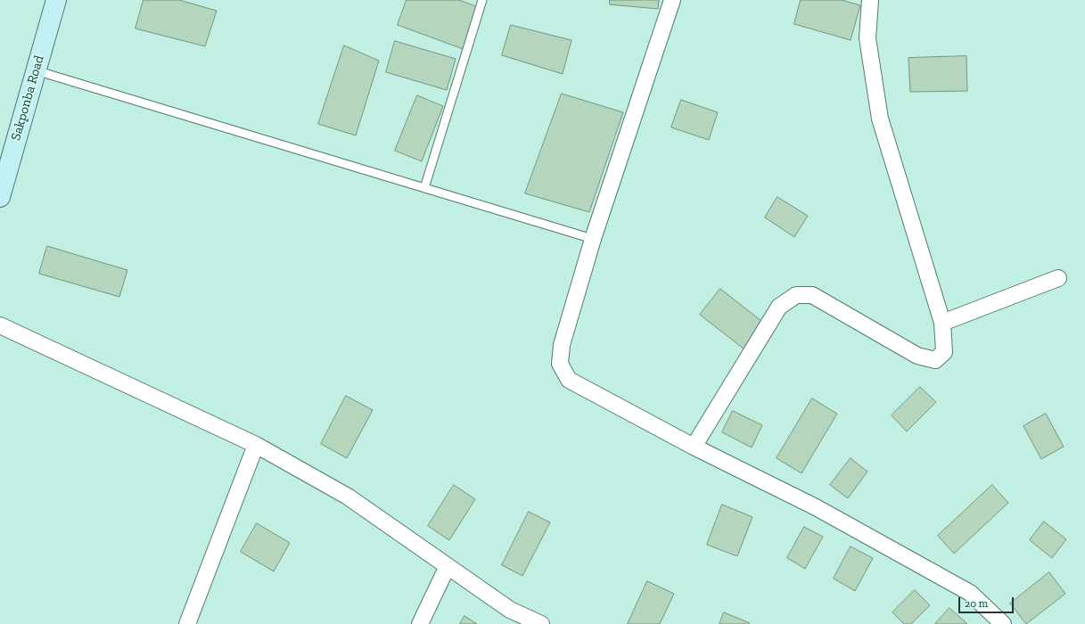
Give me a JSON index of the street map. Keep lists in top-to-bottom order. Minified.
{"streets":{"main road":["Sakponba Road"]},"scale_bar":"20 m"}
